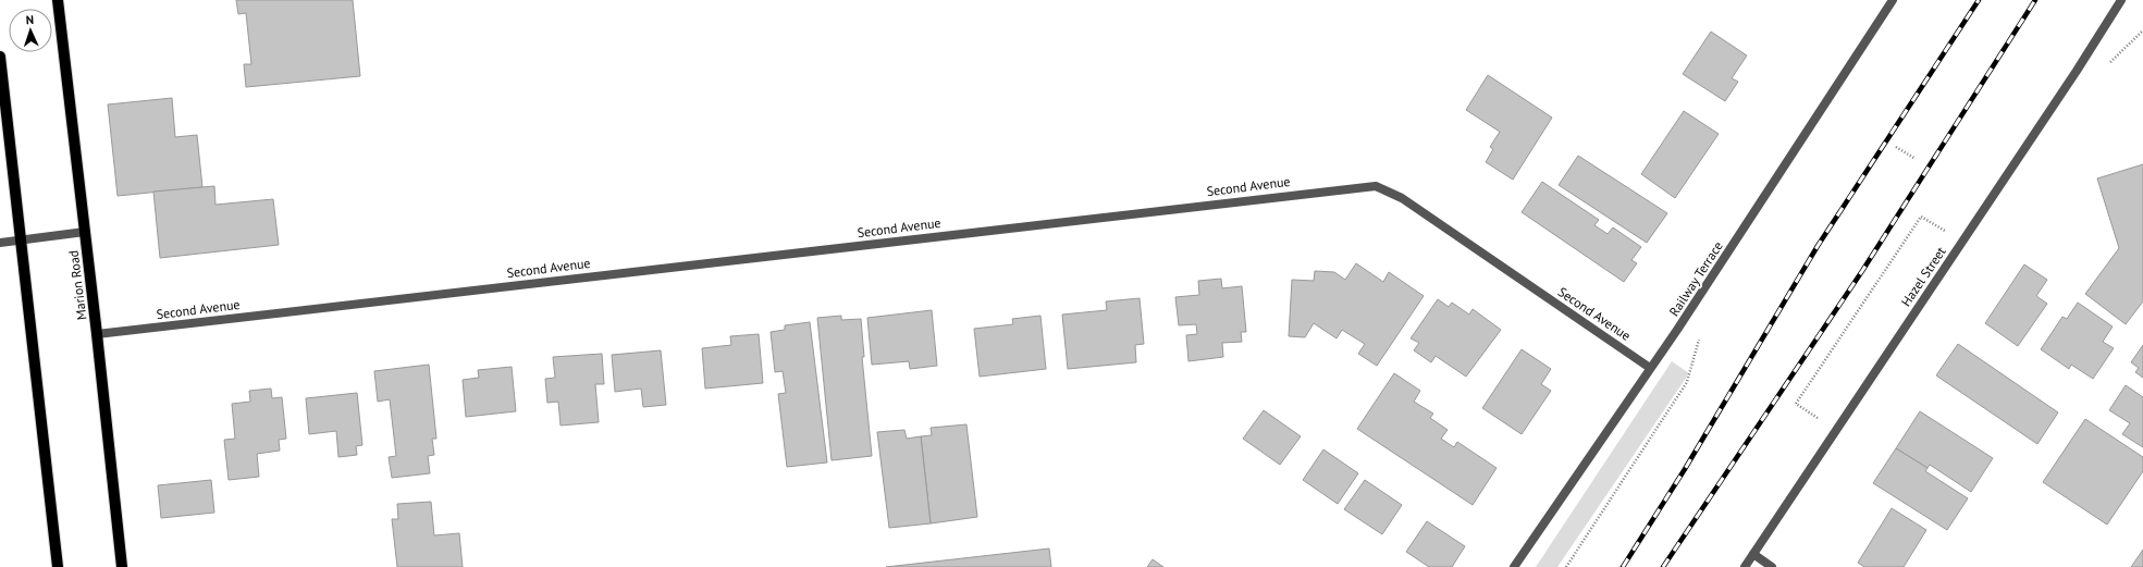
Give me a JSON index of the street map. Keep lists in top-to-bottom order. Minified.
{"streets":{"main road":["Marion Road"],"street":["Second Avenue","Hazel Street","Railway Terrace"]},"crossings":[["Second Avenue","Railway Terrace"],["Second Avenue","Marion Road"]],"north":"top"}
